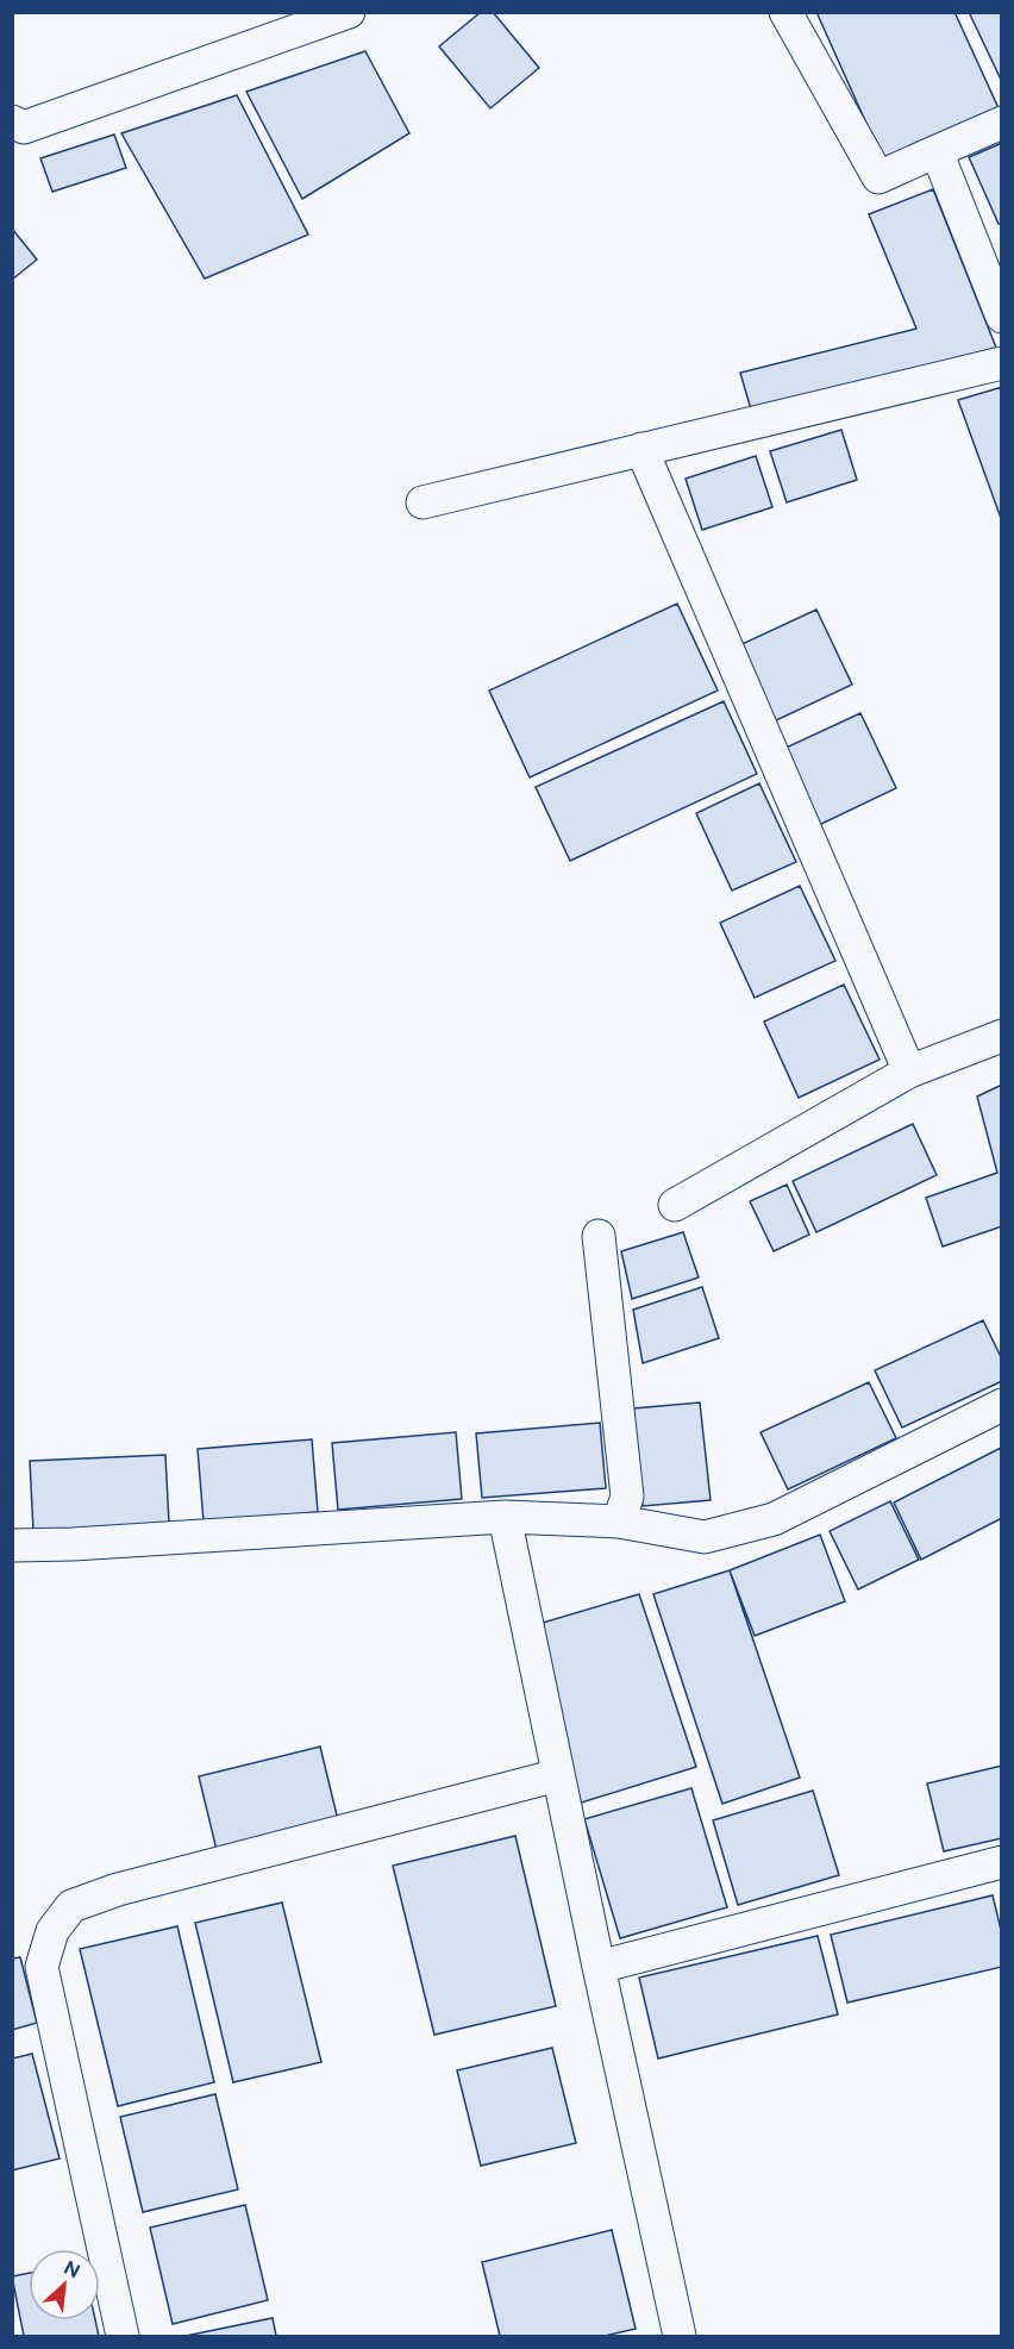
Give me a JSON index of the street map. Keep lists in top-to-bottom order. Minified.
{"north":"top right"}
